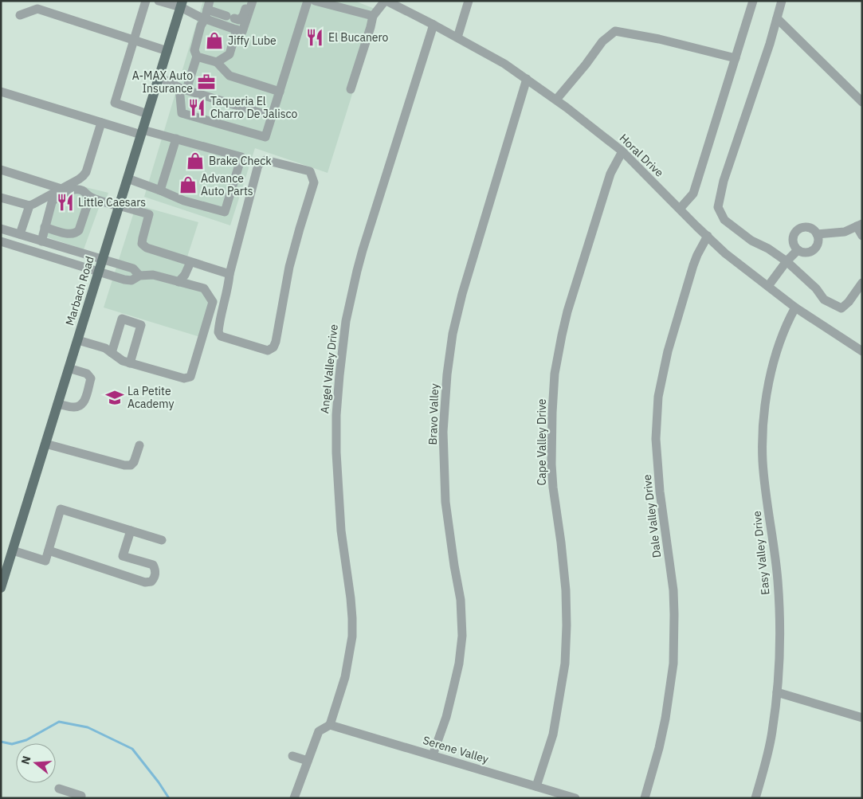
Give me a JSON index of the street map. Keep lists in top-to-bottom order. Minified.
{"streets":{"main road":["Marbach Road"],"street":["Horal Drive","Angel Valley Drive","Bravo Valley","Cape Valley Drive","Dale Valley Drive","Easy Valley Drive","Serene Valley"]},"crossings":[["Horal Drive","Angel Valley Drive"],["Horal Drive","Bravo Valley"],["Horal Drive","Cape Valley Drive"],["Horal Drive","Dale Valley Drive"],["Horal Drive","Easy Valley Drive"],["Angel Valley Drive","Serene Valley"],["Bravo Valley","Serene Valley"],["Cape Valley Drive","Serene Valley"]],"places":{"restaurant":["El Bucanero","Taqueria El Charro De Jalisco","Little Caesars"],"shop":["Jiffy Lube","Brake Check","Advance Auto Parts"],"office":["A-MAX Auto Insurance"],"school or university":["La Petite Academy"]},"north":"left"}
